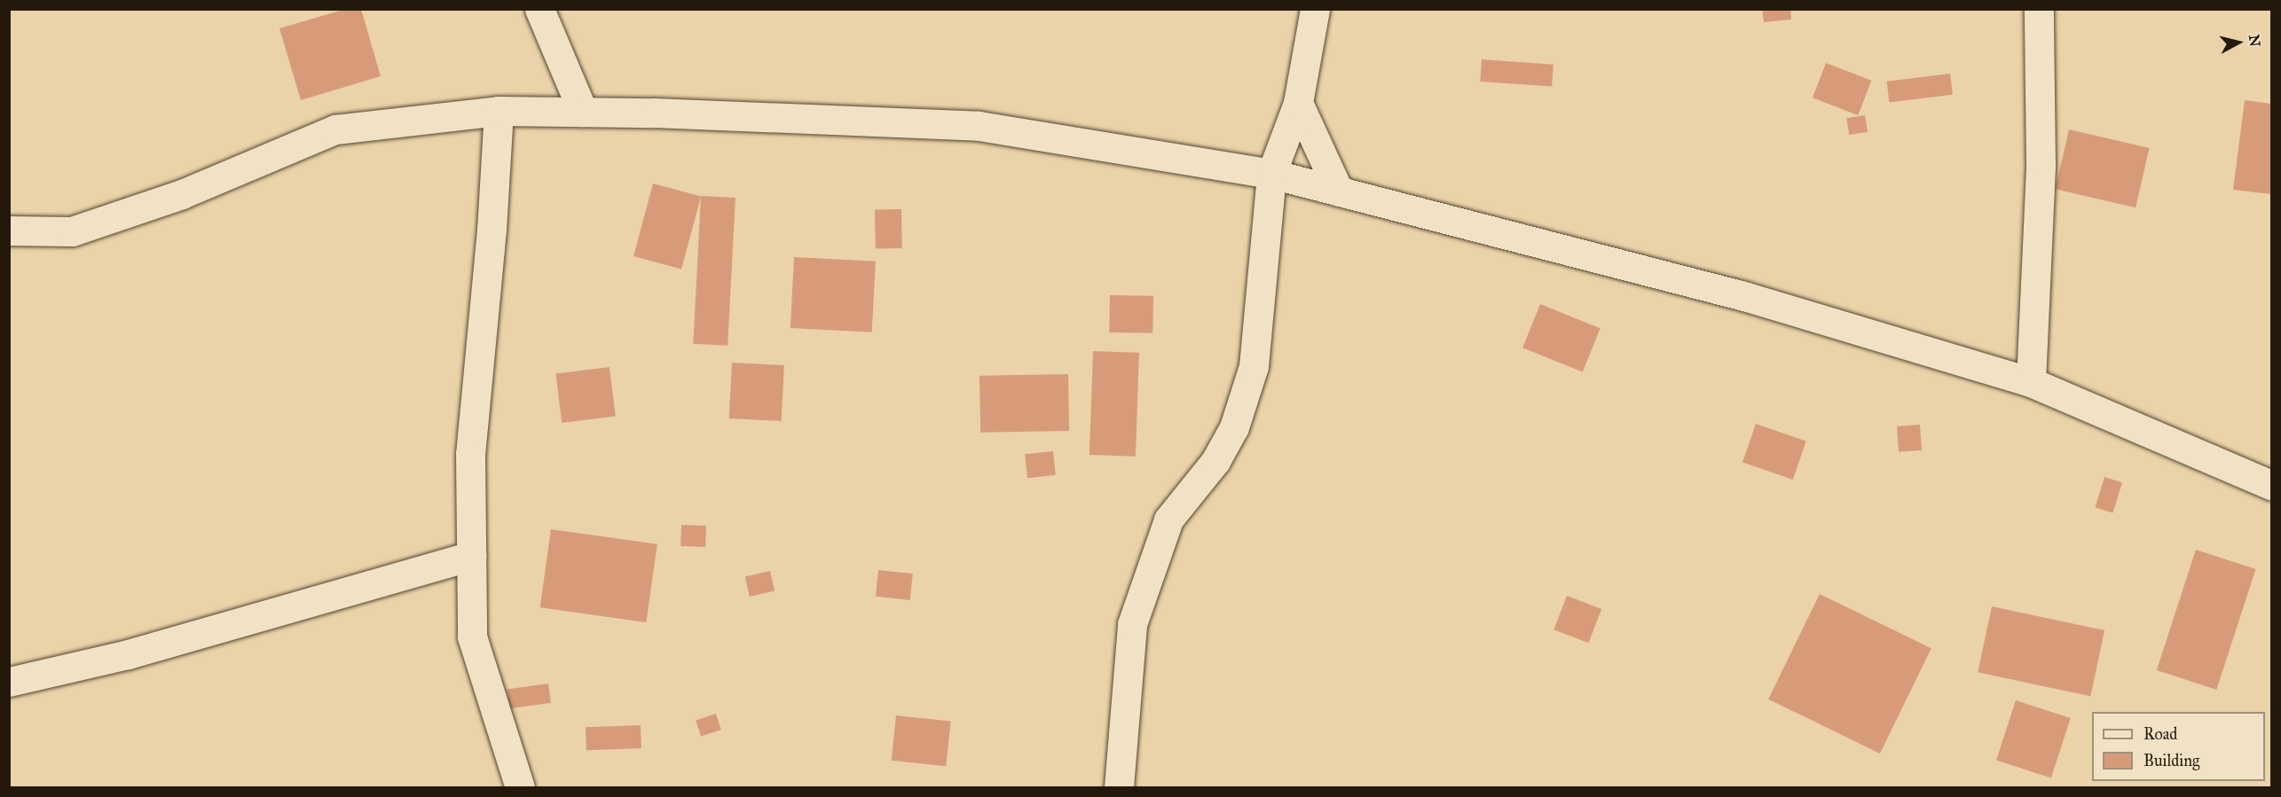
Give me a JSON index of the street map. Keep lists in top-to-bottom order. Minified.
{"legend":["Road","Building"],"north":"right"}
